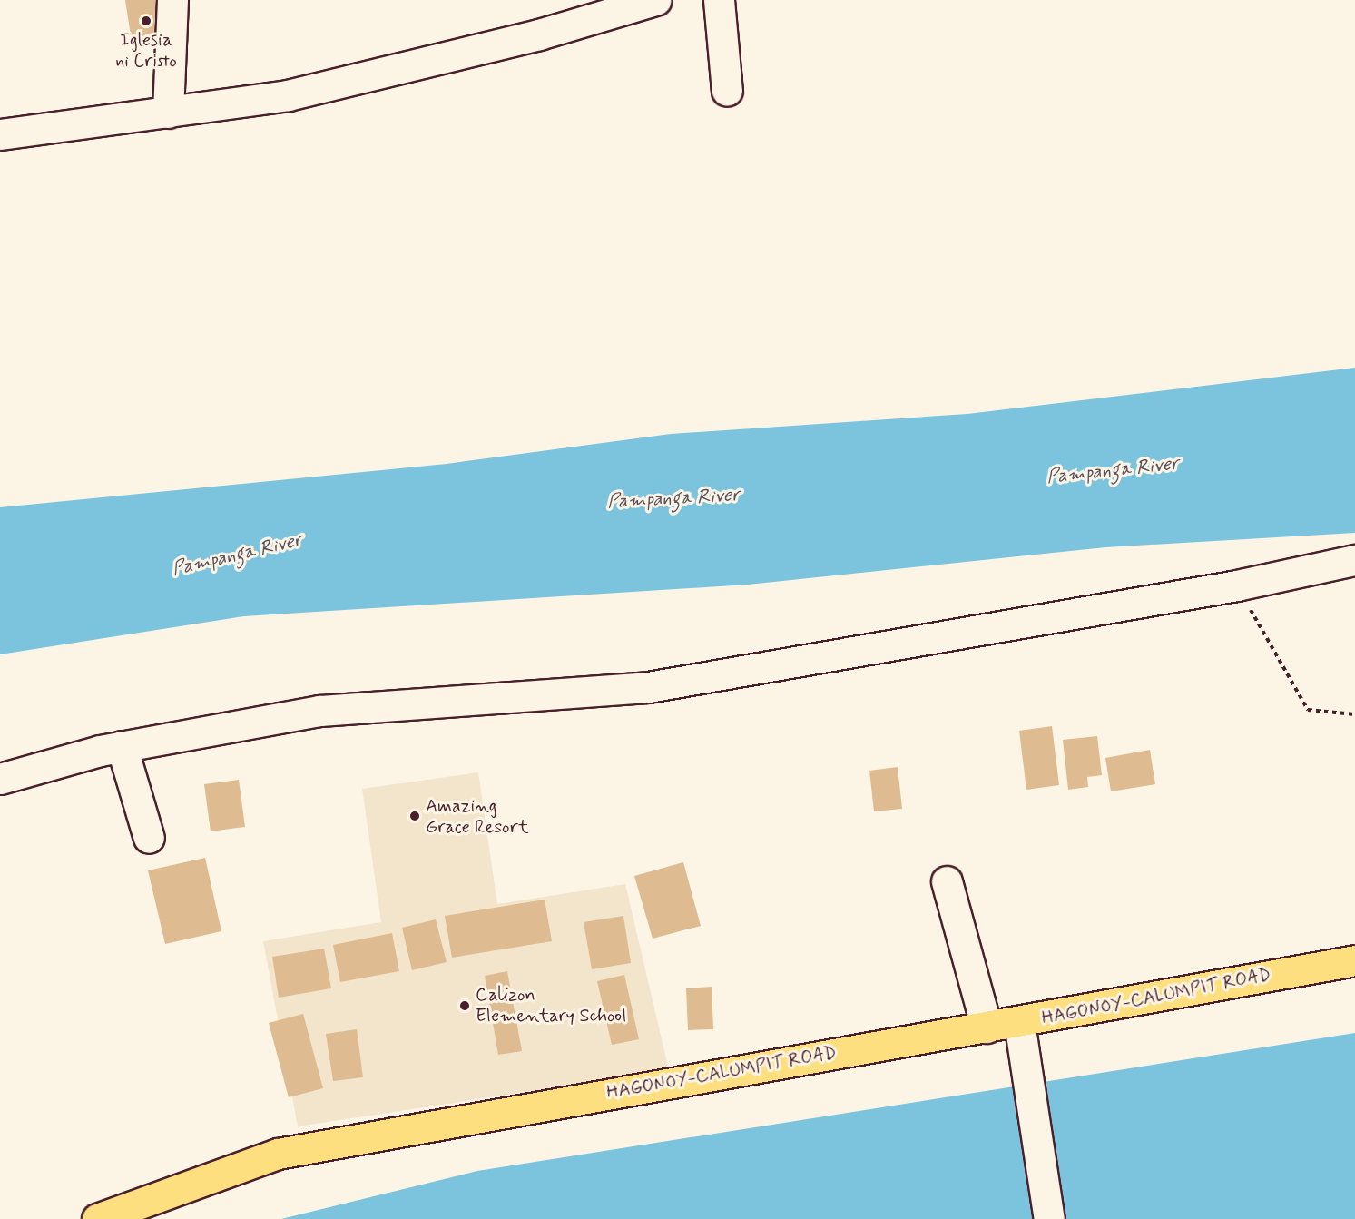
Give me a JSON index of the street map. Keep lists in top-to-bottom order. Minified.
{"streets":{"main road":["HAGONOY-CALUMPIT ROAD"]},"water":["Pampanga River"],"places":["Iglesia ni Cristo","Amazing Grace Resort","Calizon Elementary School"]}
